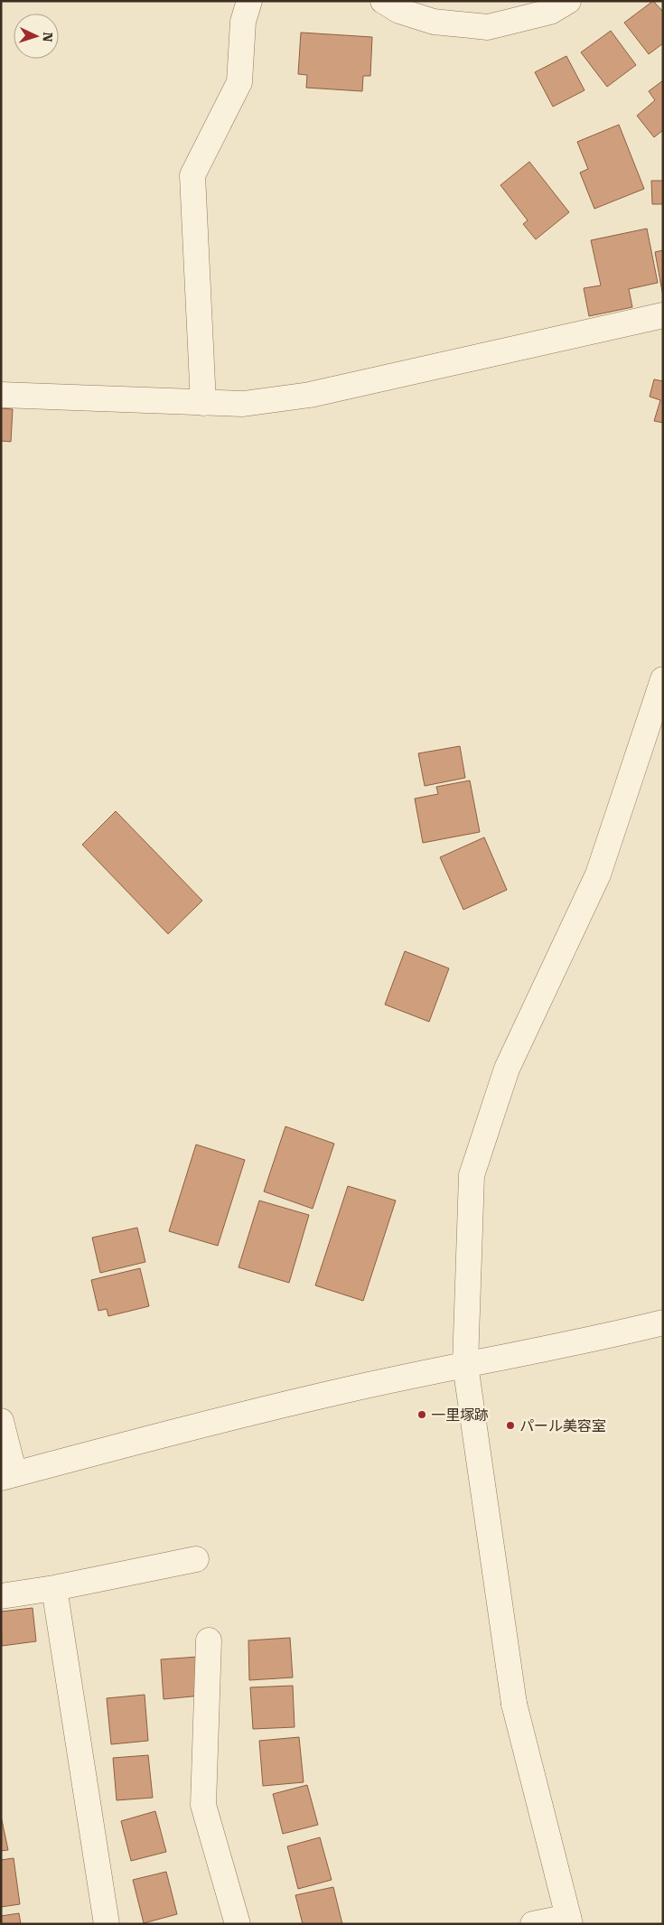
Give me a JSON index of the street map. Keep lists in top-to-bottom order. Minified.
{"places":["一里塚跡","パール美容室"],"north":"right"}
